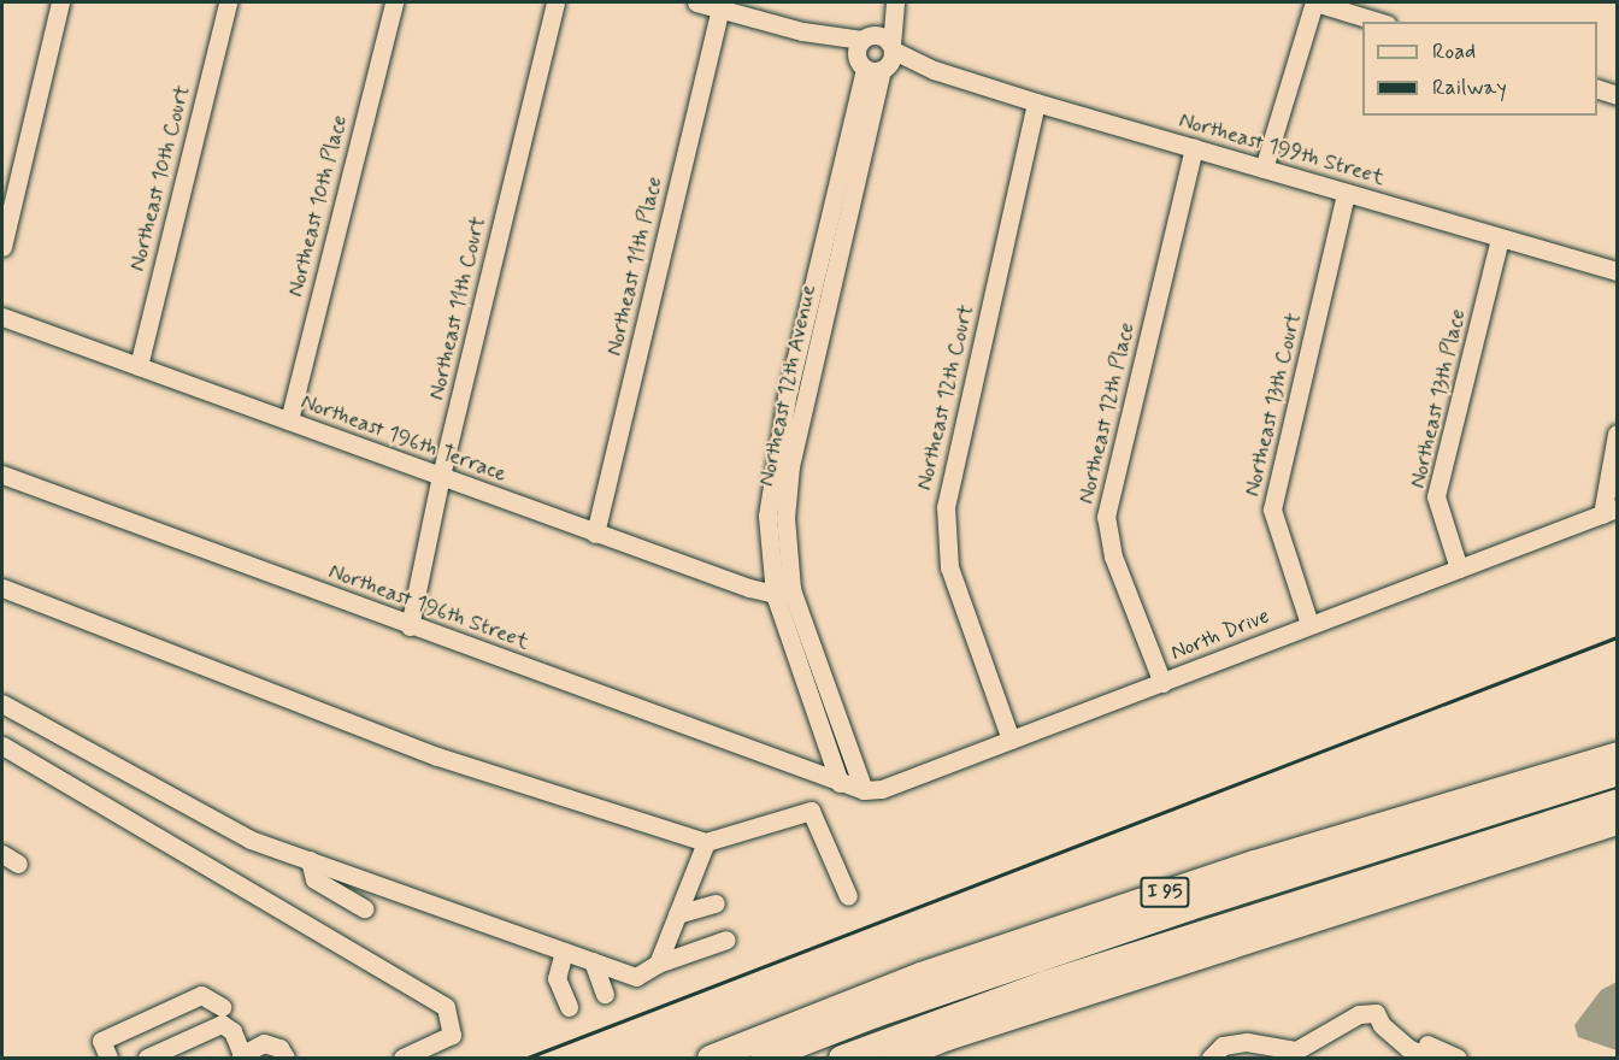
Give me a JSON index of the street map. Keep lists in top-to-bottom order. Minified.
{"streets":{"highway":["I 95"],"street":["Northeast 199th Street","Northeast 10th Court","Northeast 10th Place","Northeast 11th Place","Northeast 11th Court","Northeast 12th Avenue","Northeast 12th Court","Northeast 13th Place","Northeast 13th Court","Northeast 12th Place","Northeast 196th Terrace","Northeast 196th Street","North Drive"]},"crossings":[["Northeast 199th Street","Northeast 11th Place"],["Northeast 199th Street","Northeast 12th Avenue"],["Northeast 199th Street","Northeast 12th Court"],["Northeast 199th Street","Northeast 13th Place"],["Northeast 199th Street","Northeast 13th Court"],["Northeast 199th Street","Northeast 12th Place"],["Northeast 10th Court","Northeast 196th Terrace"],["Northeast 10th Place","Northeast 196th Terrace"],["Northeast 11th Place","Northeast 196th Terrace"],["Northeast 11th Court","Northeast 196th Terrace"],["Northeast 11th Court","Northeast 196th Street"],["Northeast 12th Avenue","Northeast 196th Terrace"],["Northeast 12th Avenue","Northeast 196th Street"],["Northeast 12th Avenue","North Drive"],["Northeast 12th Court","North Drive"],["Northeast 13th Place","North Drive"],["Northeast 13th Court","North Drive"],["Northeast 12th Place","North Drive"],["Northeast 196th Street","North Drive"]],"legend":["Road","Railway"]}
